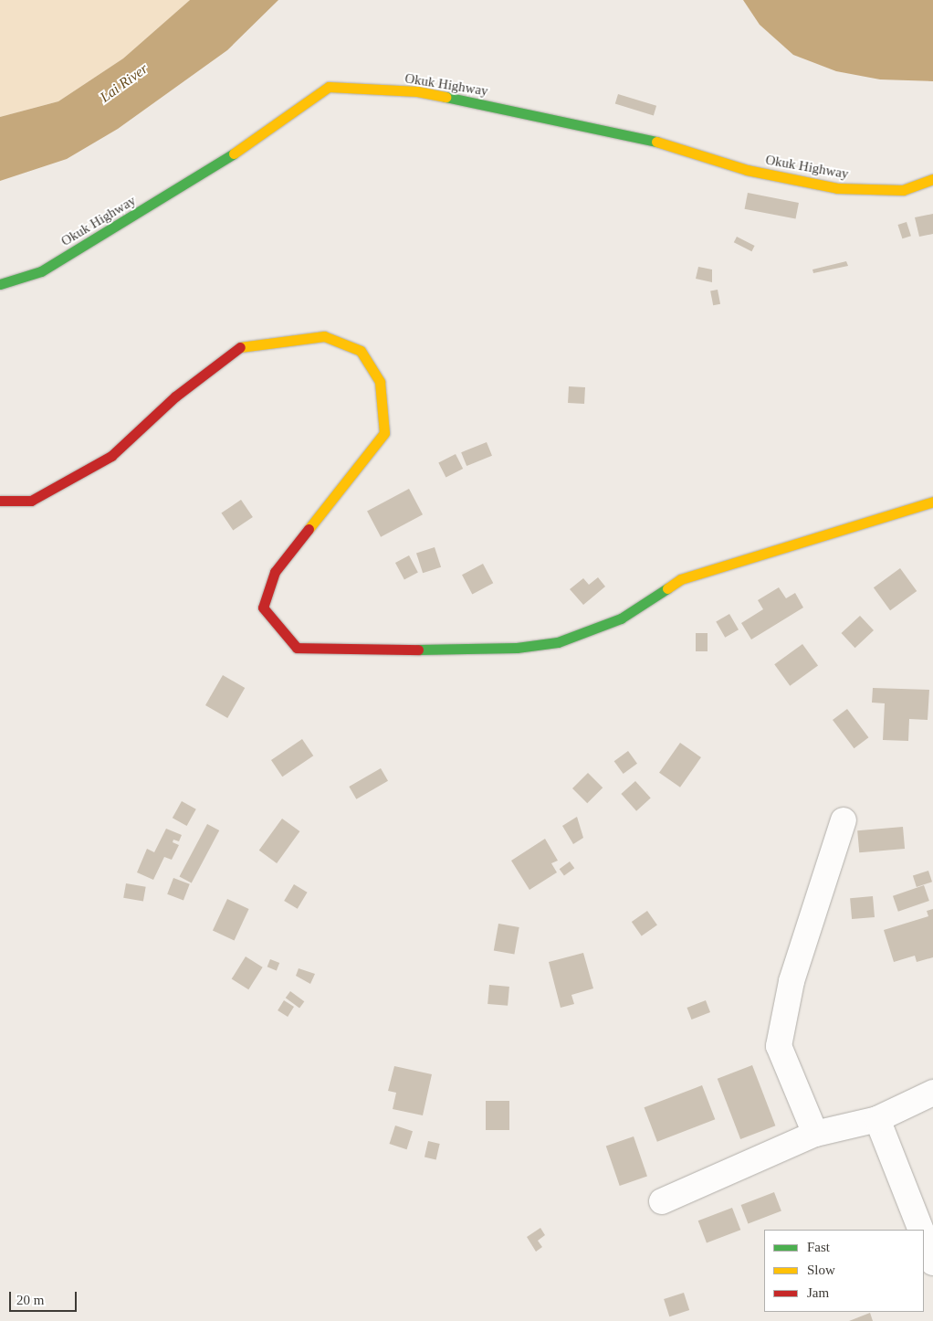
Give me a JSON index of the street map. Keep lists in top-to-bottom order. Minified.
{"streets":{"street":["Okuk Highway"]},"water":["Lai River"],"legend":["Fast","Slow","Jam"],"scale_bar":"20 m"}
